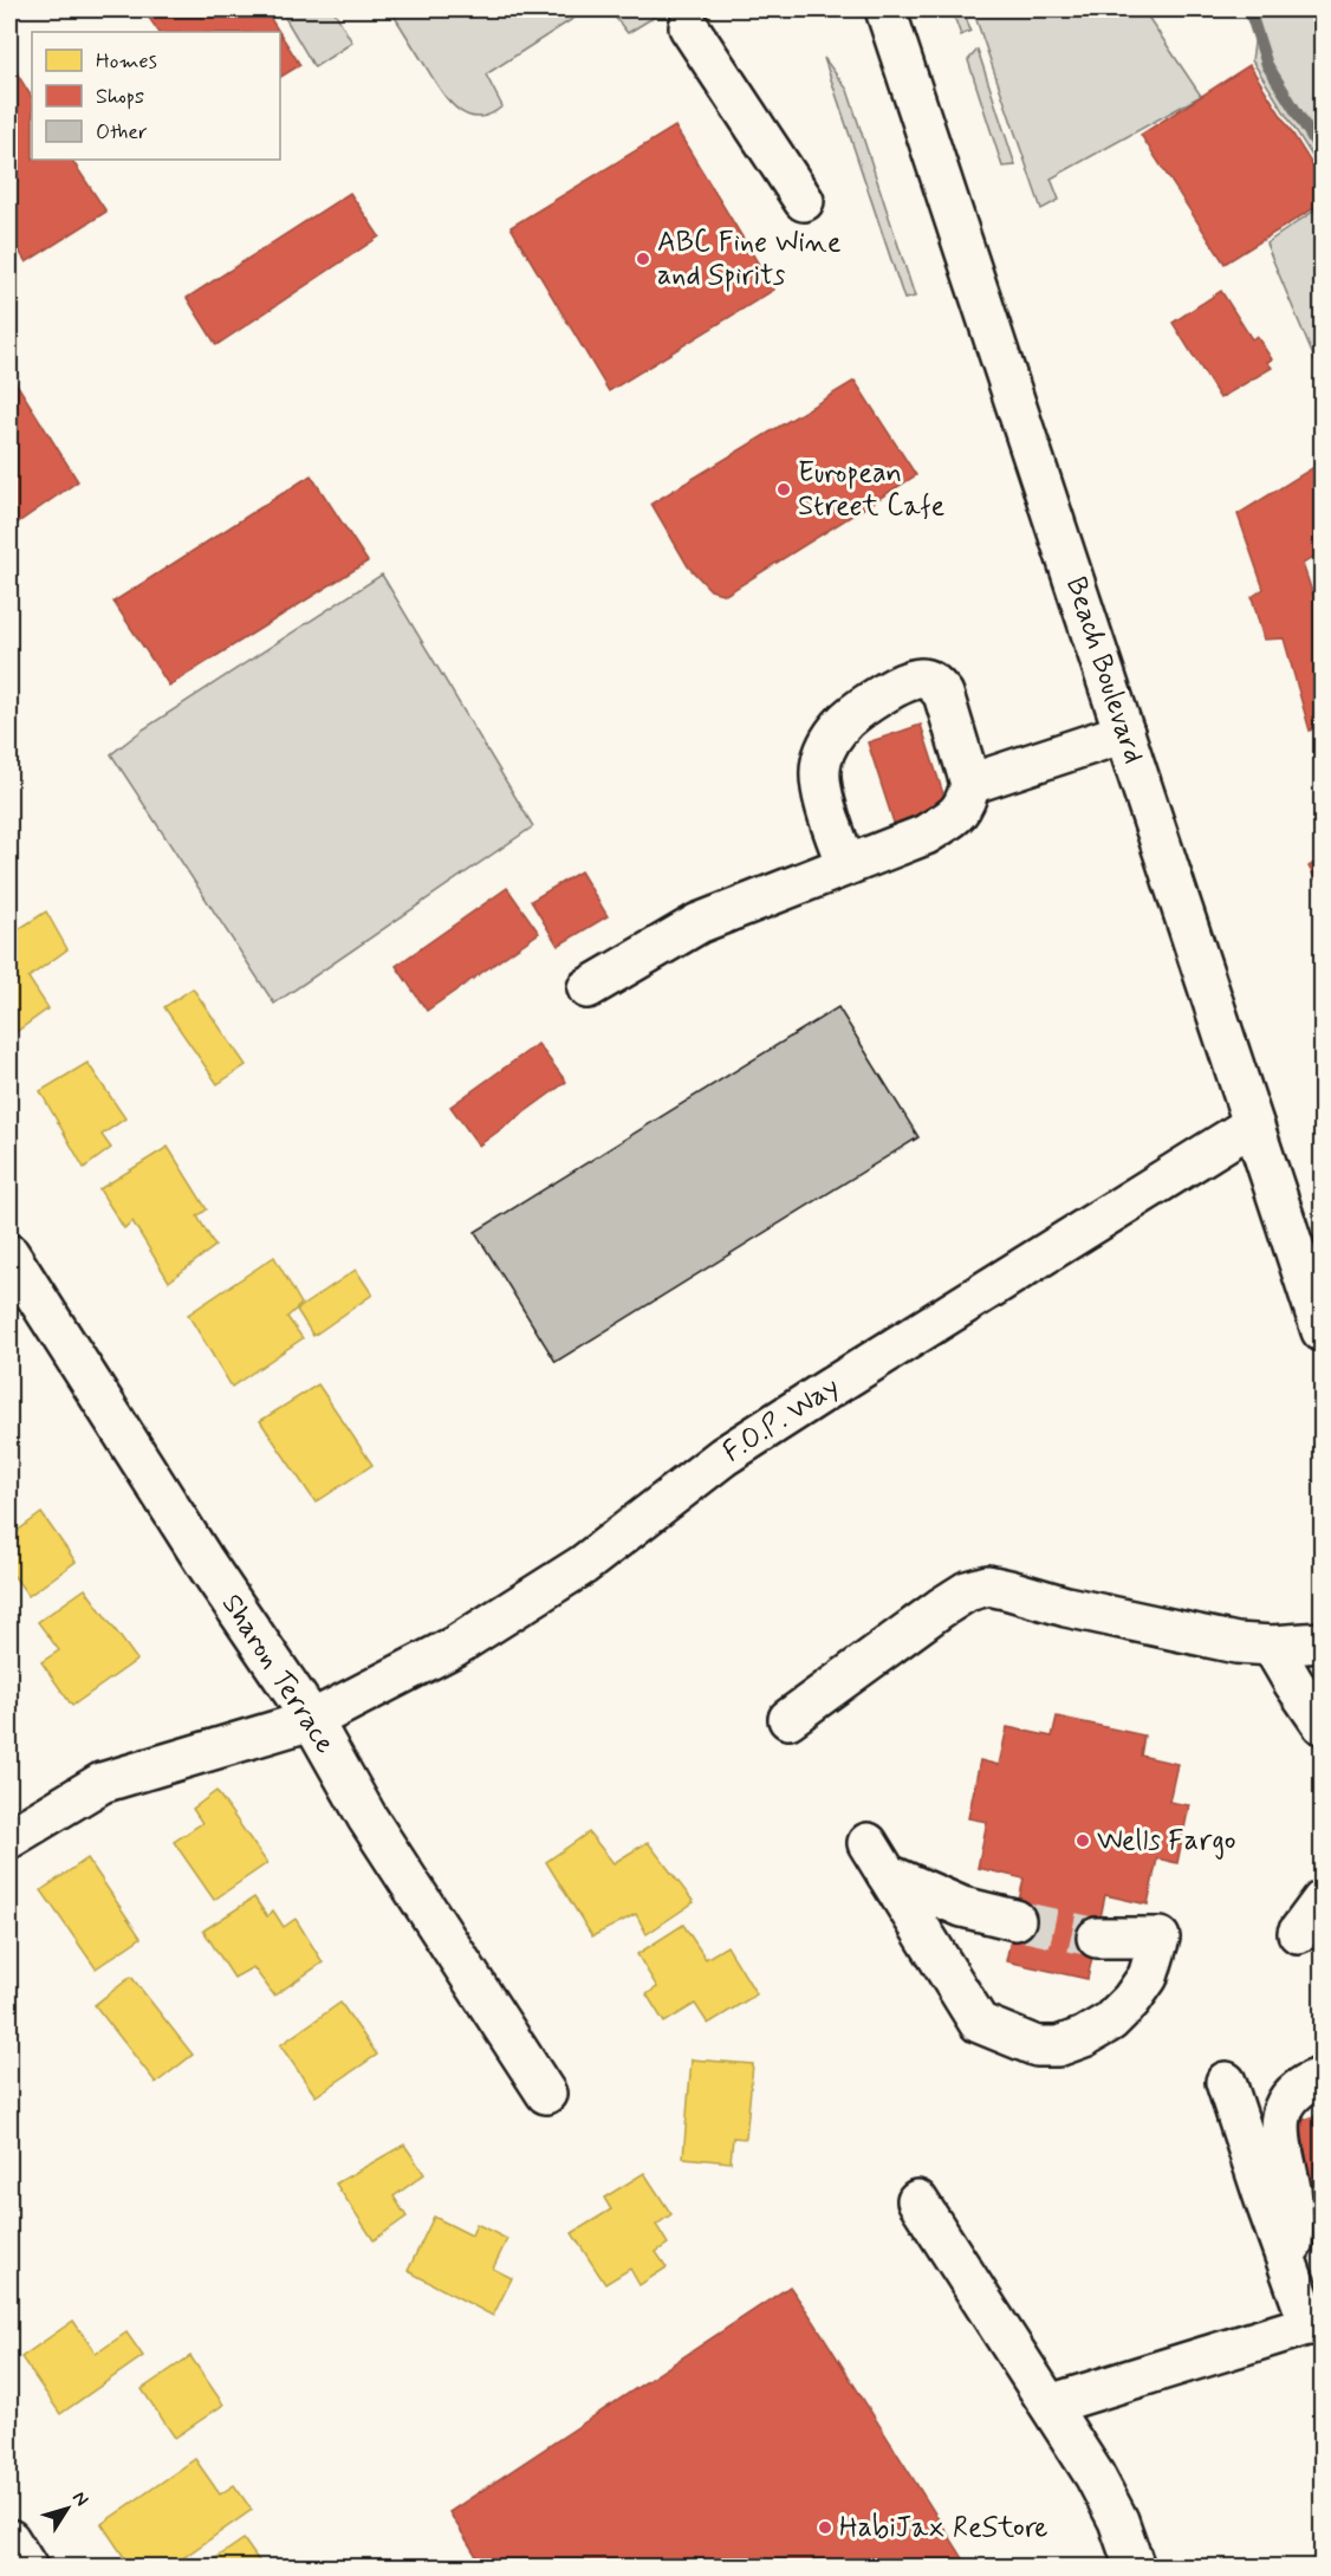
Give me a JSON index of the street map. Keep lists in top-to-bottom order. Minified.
{"streets":{"main road":["Beach Boulevard","F.O.P. Way","Sharon Terrace"]},"crossings":[["Beach Boulevard","F.O.P. Way"],["F.O.P. Way","Sharon Terrace"]],"places":["ABC Fine Wine and Spirits","European Street Cafe","Wells Fargo","HabiJax ReStore"],"legend":["Homes","Shops","Other"],"north":"top right"}
